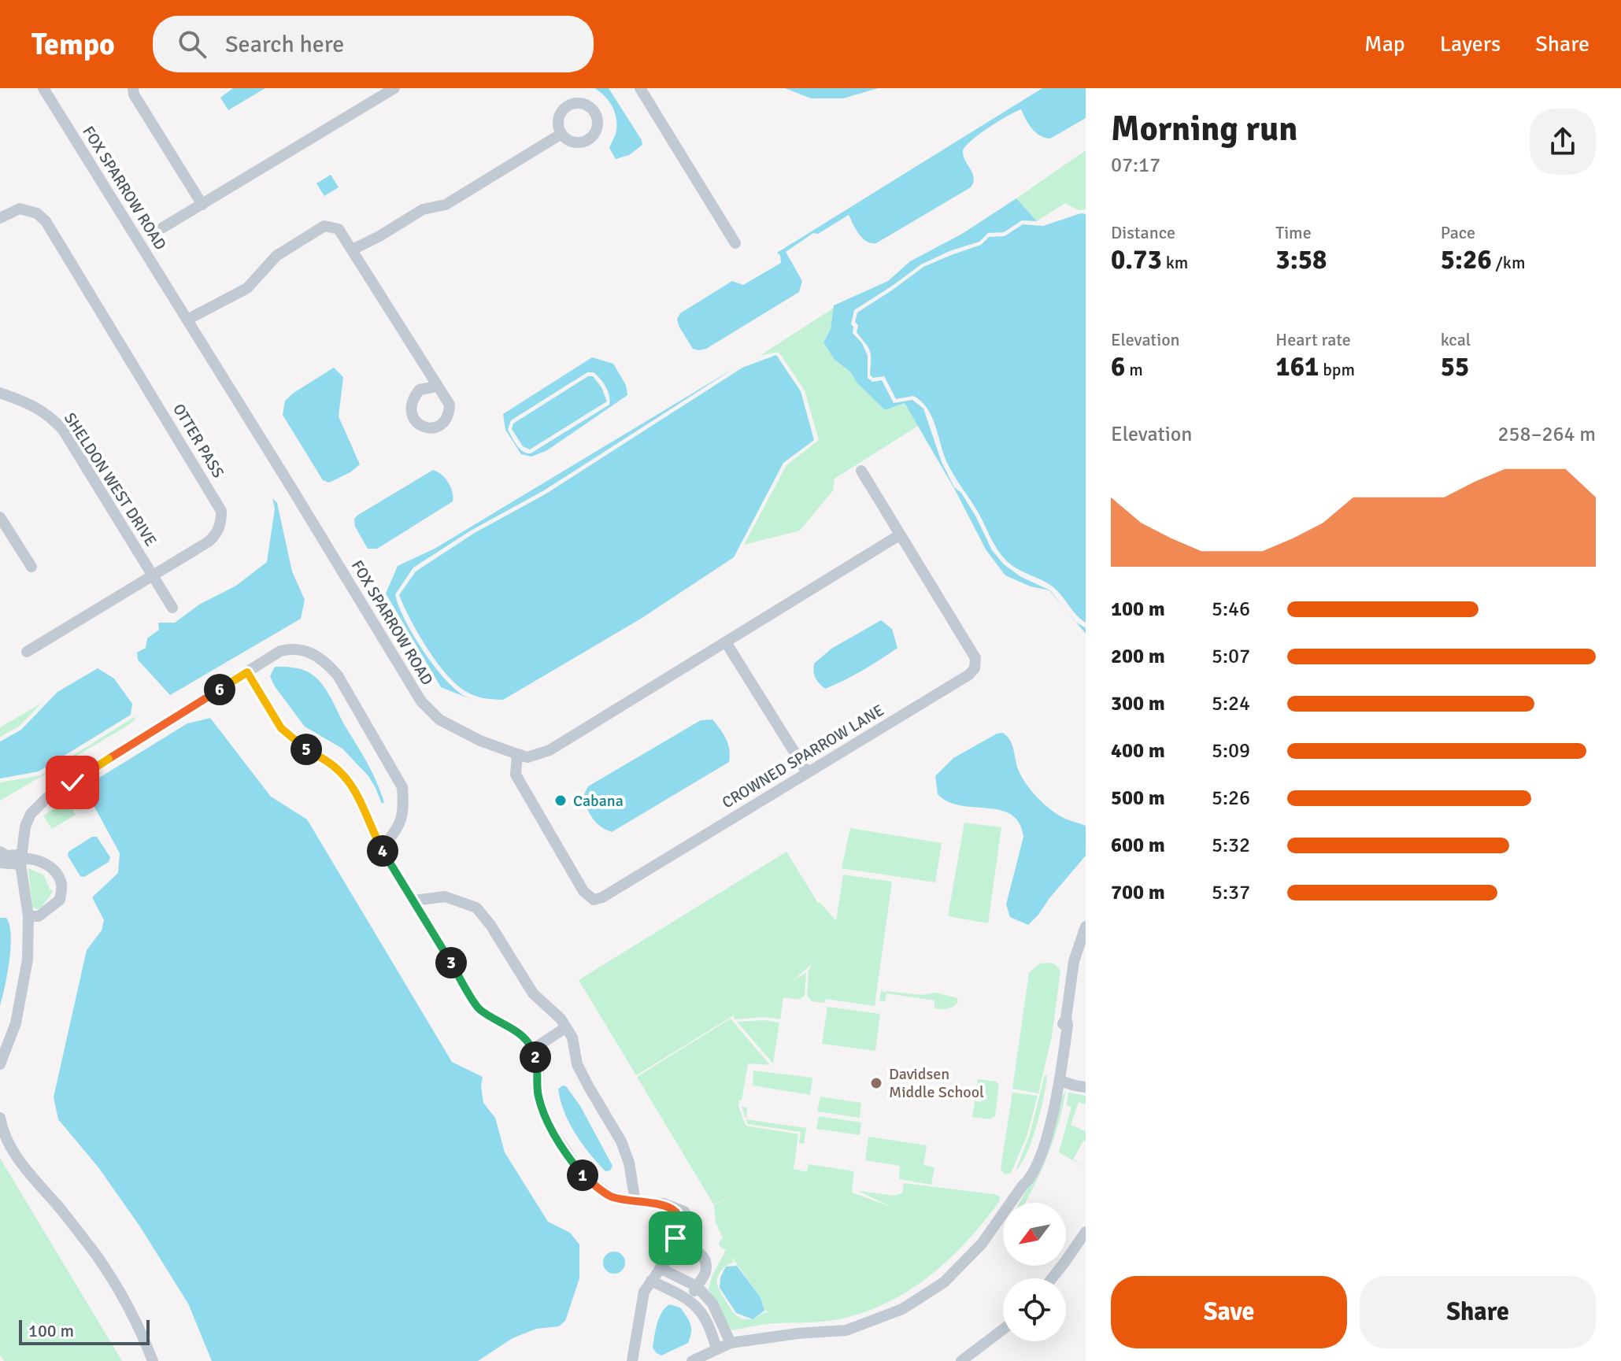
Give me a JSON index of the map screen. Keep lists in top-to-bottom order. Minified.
{"streets":{"street":["FOX SPARROW ROAD","OTTER PASS","SHELDON WEST DRIVE","CROWNED SPARROW LANE"]},"crossings":[["FOX SPARROW ROAD","CROWNED SPARROW LANE"],["OTTER PASS","SHELDON WEST DRIVE"]],"places":["Cabana","Davidsen Middle School"],"scale_bar":"100 m","north":"bottom left","page":{"header":"Tempo","search":"Search here","nav":["Map","Layers","Share"],"heading":["Morning run","07:17"],"stats":[["Distance","0.73 km"],["Time","3:58"],["Pace","5:26 /km"],["Elevation","6 m"],["Heart rate","161 bpm"],["kcal","55"]],"chart":["Elevation","258–264 m"],"list":[{"name":"100 m","note":"5:46"},{"name":"200 m","note":"5:07"},{"name":"300 m","note":"5:24"},{"name":"400 m","note":"5:09"},{"name":"500 m","note":"5:26"},{"name":"600 m","note":"5:32"},{"name":"700 m","note":"5:37"}],"pins":["6","5","4","3","2","1"],"buttons":["Save","Share"],"scale":"100 m"}}
